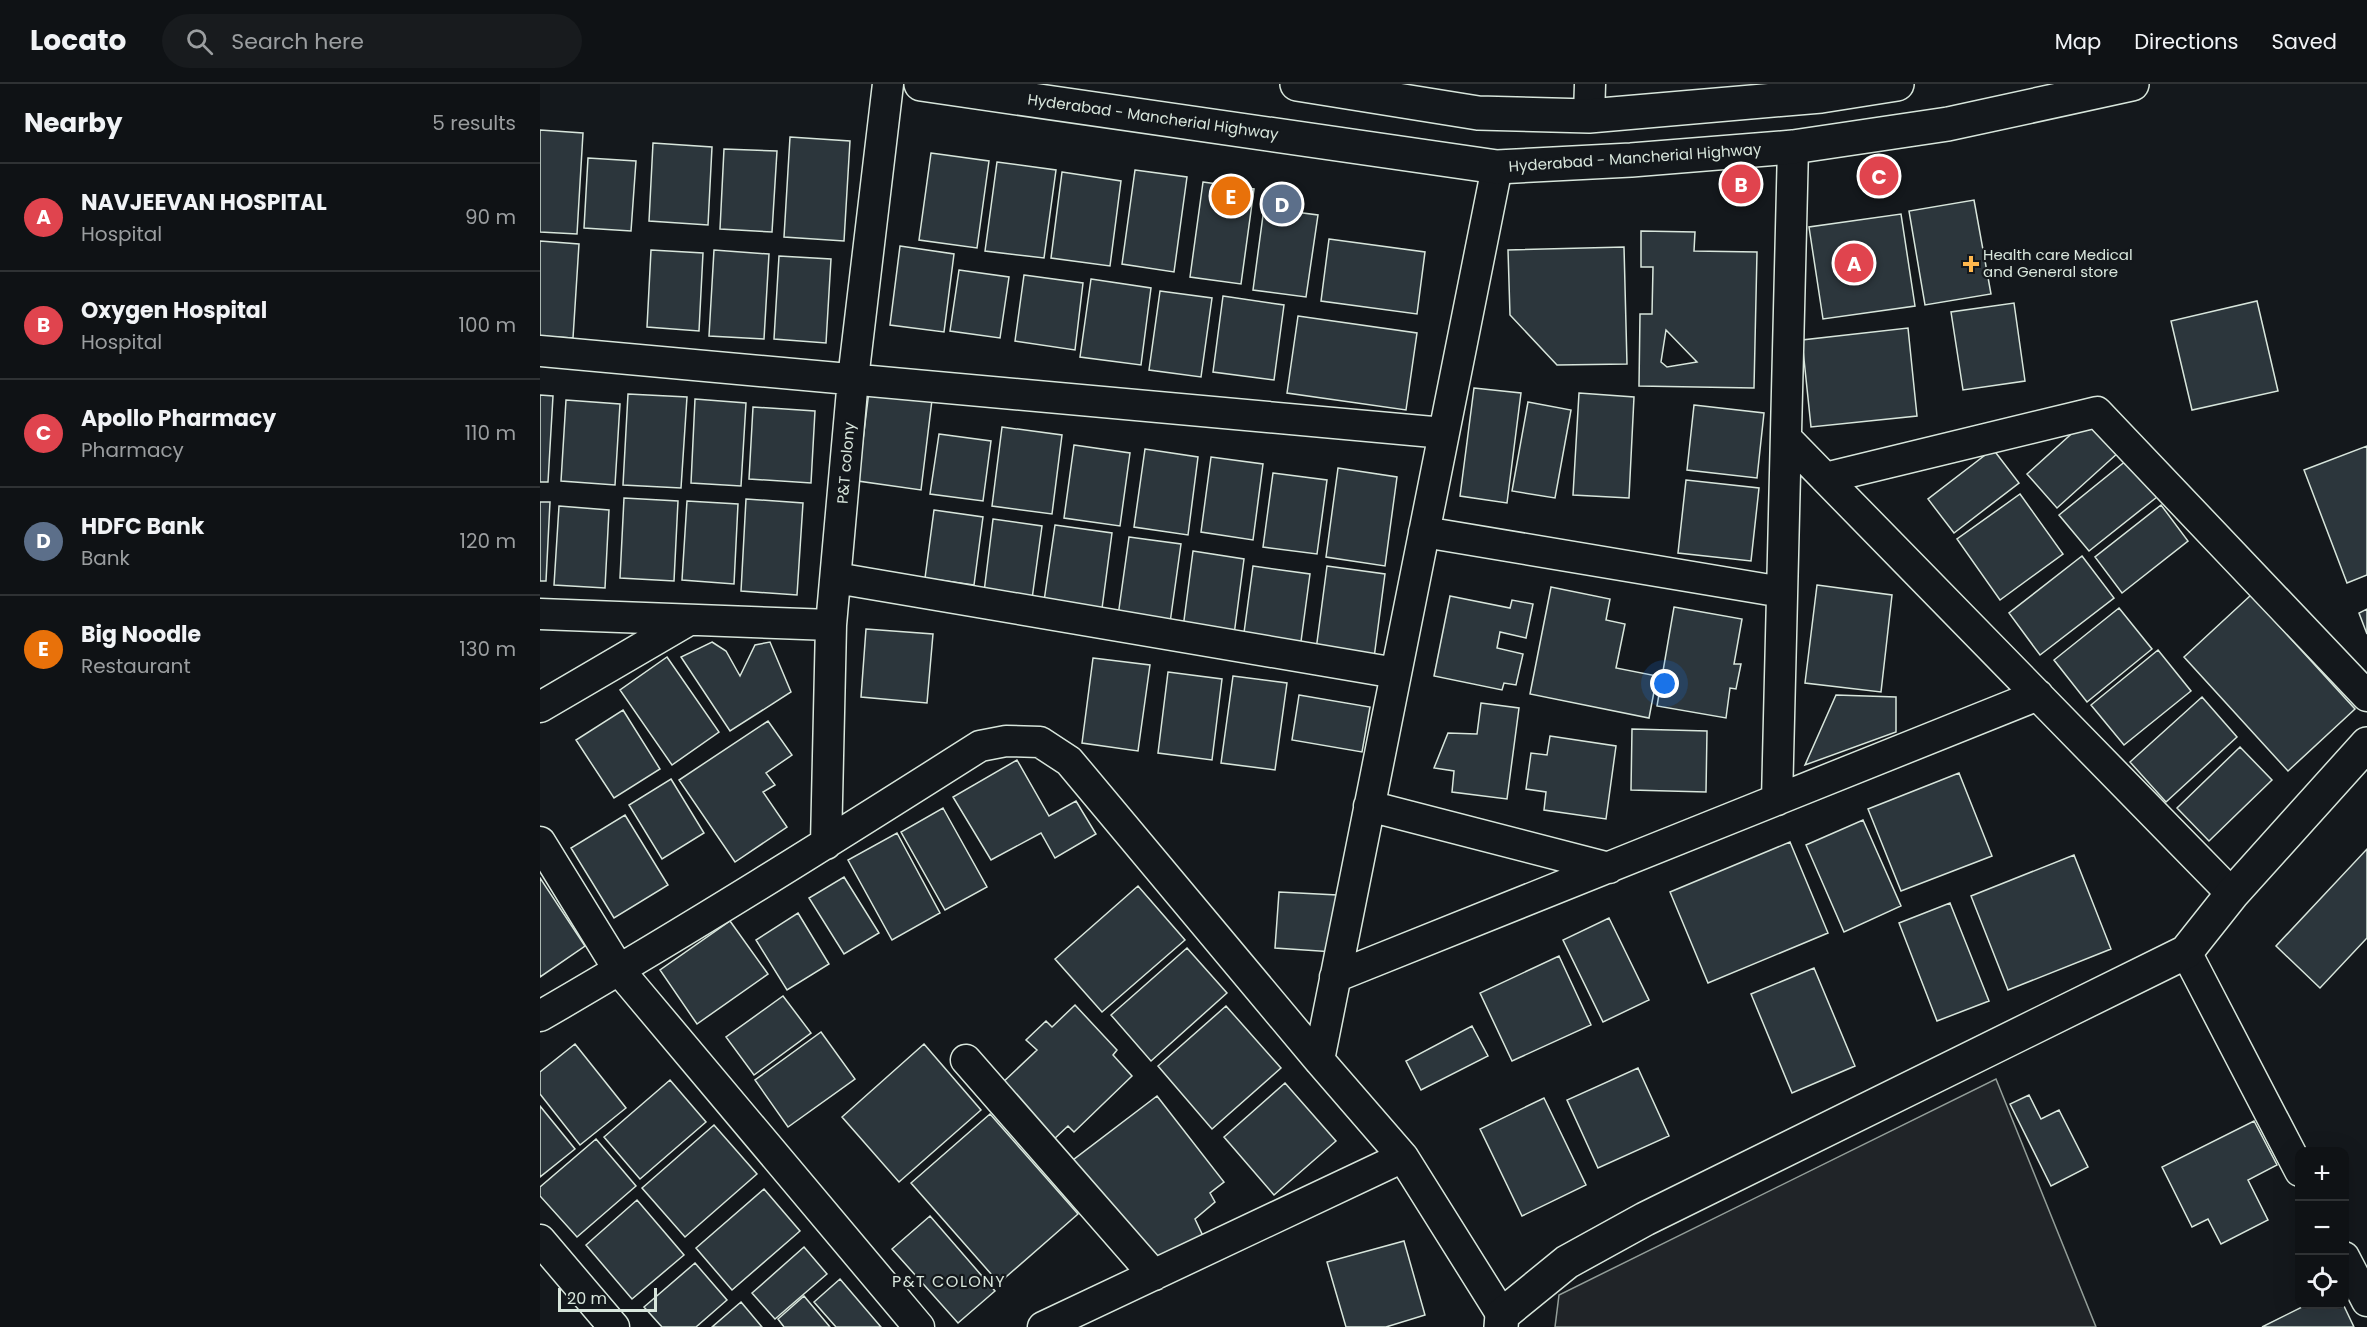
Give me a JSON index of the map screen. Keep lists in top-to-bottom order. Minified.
{"streets":{"main road":["Hyderabad - Mancherial Highway"],"street":["P&T colony"]},"districts":["P&T COLONY"],"places":{"health":["Health care Medical and General store"]},"scale_bar":"20 m","page":{"header":"Locato","search":"Search here","nav":["Map","Directions","Saved"],"heading":["Nearby","5 results"],"pins":["C","B","E","D","A"],"list":[{"mark":"A","name":"NAVJEEVAN HOSPITAL","note":"Hospital","value":"90 m"},{"mark":"B","name":"Oxygen Hospital","note":"Hospital","value":"100 m"},{"mark":"C","name":"Apollo Pharmacy","note":"Pharmacy","value":"110 m"},{"mark":"D","name":"HDFC Bank","note":"Bank","value":"120 m"},{"mark":"E","name":"Big Noodle","note":"Restaurant","value":"130 m"}],"map_buttons":["+","−"],"scale":"20 m"}}
